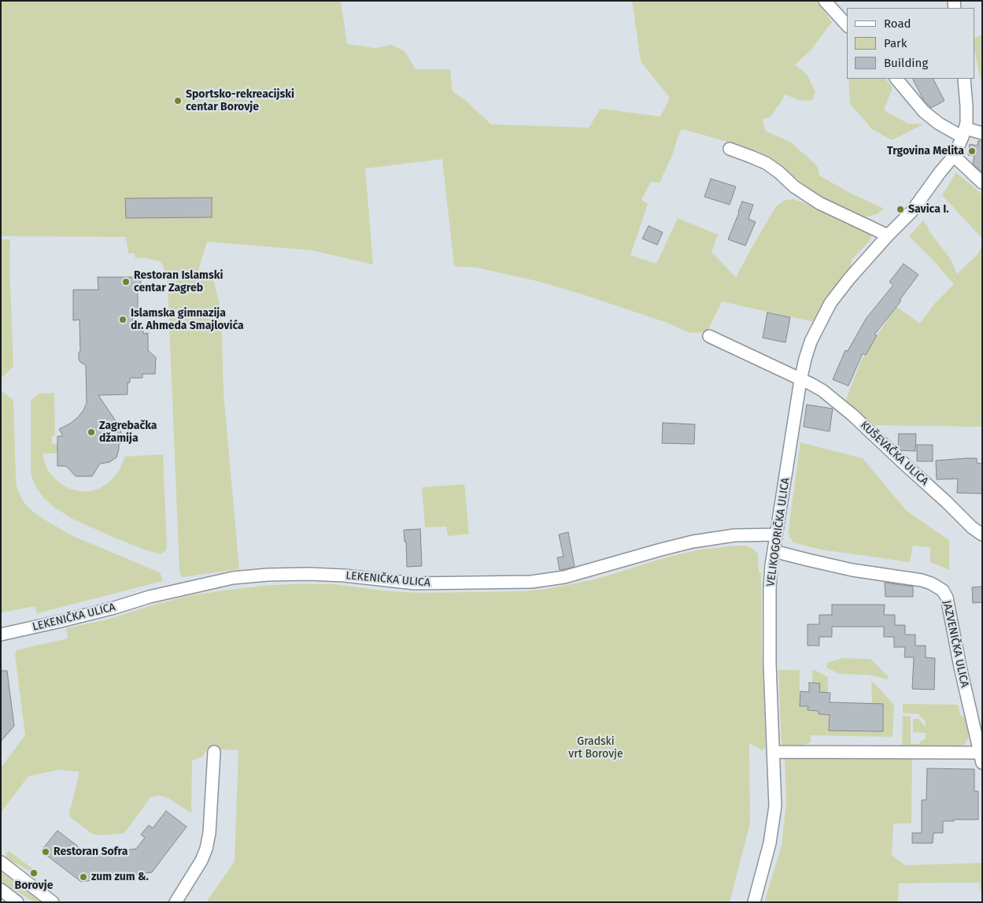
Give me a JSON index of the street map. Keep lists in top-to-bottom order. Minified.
{"streets":{"street":["KUŠEVAČKA ULICA","VELIKOGORIČKA ULICA","LEKENIČKA ULICA","JAZVENIČKA ULICA"]},"crossings":[["KUŠEVAČKA ULICA","VELIKOGORIČKA ULICA"],["VELIKOGORIČKA ULICA","LEKENIČKA ULICA"],["VELIKOGORIČKA ULICA","JAZVENIČKA ULICA"]],"parks":["Gradski vrt Borovje"],"places":["Sportsko-rekreacijski centar Borovje","Trgovina Melita","Savica I.","Restoran Islamski centar Zagreb","Islamska gimnazija dr. Ahmeda Smajlovića","Zagrebačka džamija","Restoran Sofra","Borovje","zum zum &."],"legend":["Road","Park","Building"]}
